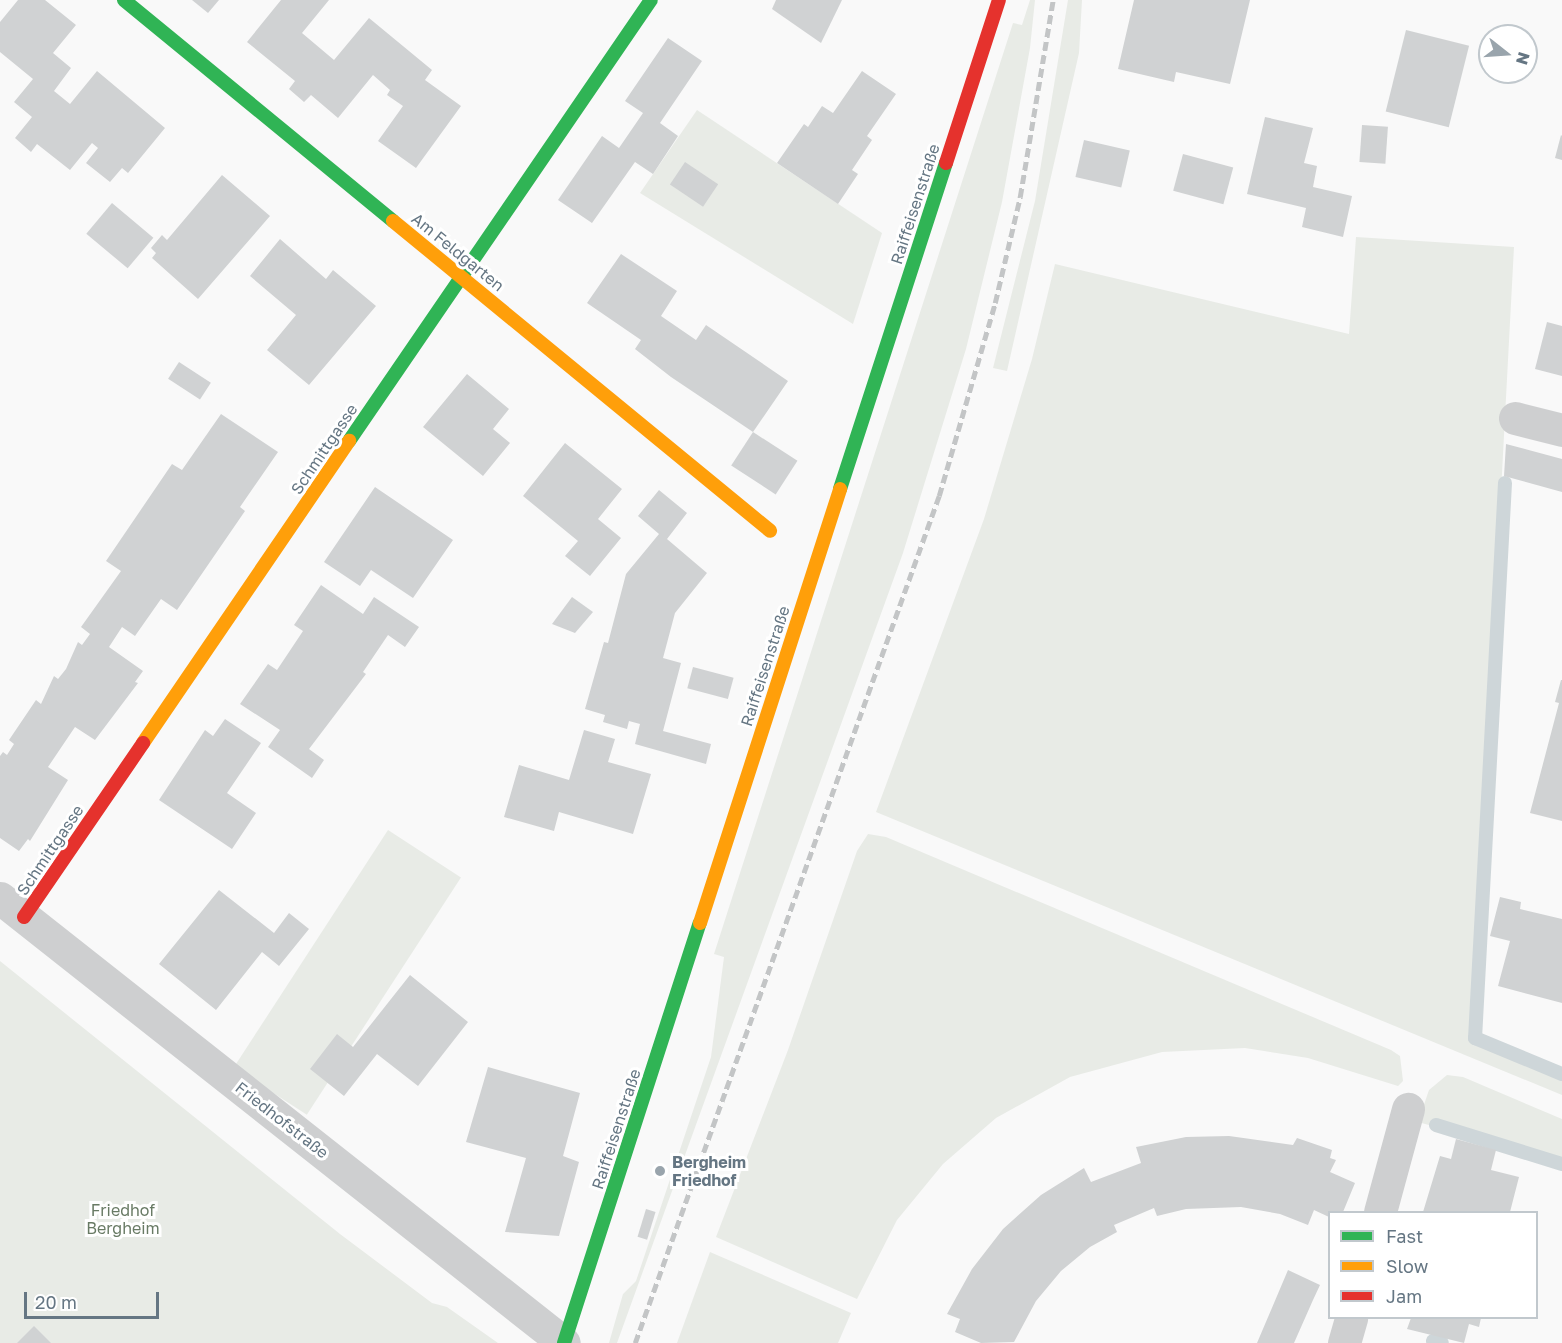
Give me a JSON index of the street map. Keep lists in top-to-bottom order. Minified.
{"streets":{"street":["Raiffeisenstraße","Am Feldgarten","Schmittgasse","Friedhofstraße"]},"crossings":[["Raiffeisenstraße","Friedhofstraße"],["Am Feldgarten","Schmittgasse"],["Schmittgasse","Friedhofstraße"]],"parks":["Friedhof Bergheim"],"places":["Bergheim Friedhof"],"legend":["Fast","Slow","Jam"],"scale_bar":"20 m","north":"right"}
